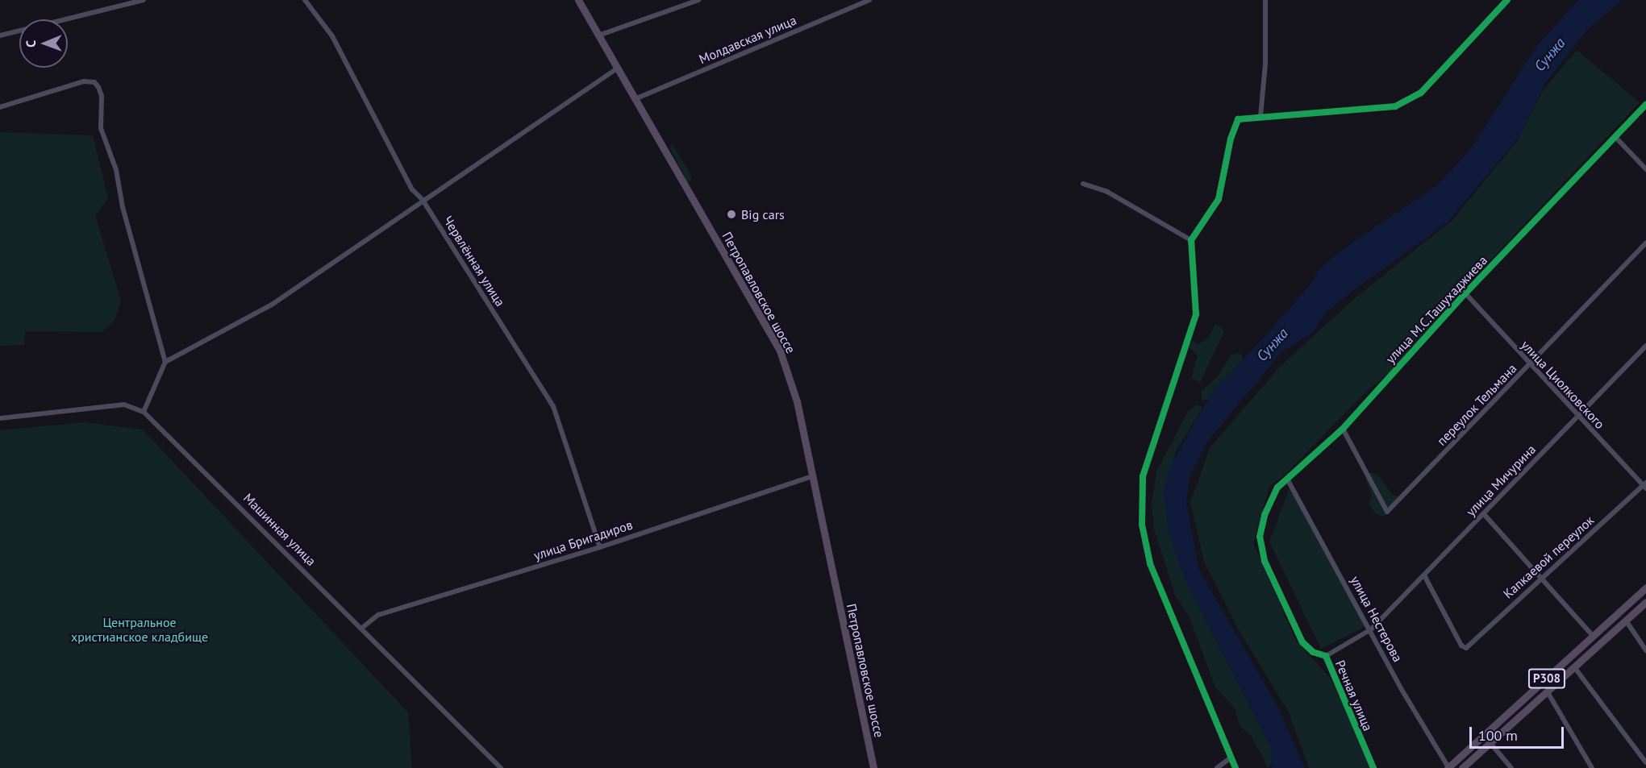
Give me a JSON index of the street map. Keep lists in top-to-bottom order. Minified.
{"streets":{"main road":["Петропавловское шоссе","P308"],"street":["Молдавская улица","Червлённая улица","улица М.С.Ташухаджиева","улица Циолковского","переулок Тельмана","улица Мичурина","Машинная улица","улица Бригадиров","Капкаевой переулок","улица Нестерова","Речная улица"]},"crossings":[["Молдавская улица","Петропавловское шоссе"],["Червлённая улица","улица Бригадиров"],["Петропавловское шоссе","улица Бригадиров"],["улица М.С.Ташухаджиева","улица Циолковского"],["улица М.С.Ташухаджиева","переулок Тельмана"],["улица М.С.Ташухаджиева","улица Нестерова"],["улица М.С.Ташухаджиева","Речная улица"],["улица Циолковского","переулок Тельмана"],["улица Циолковского","улица Мичурина"],["улица Циолковского","Капкаевой переулок"],["улица Мичурина","Капкаевой переулок"],["улица Мичурина","улица Нестерова"],["улица Мичурина","Речная улица"],["Машинная улица","улица Бригадиров"],["улица Нестерова","P308"]],"water":["Сунжа"],"parks":["Центральное христианское кладбище"],"places":["Big cars"],"scale_bar":"100 m","north":"left"}
